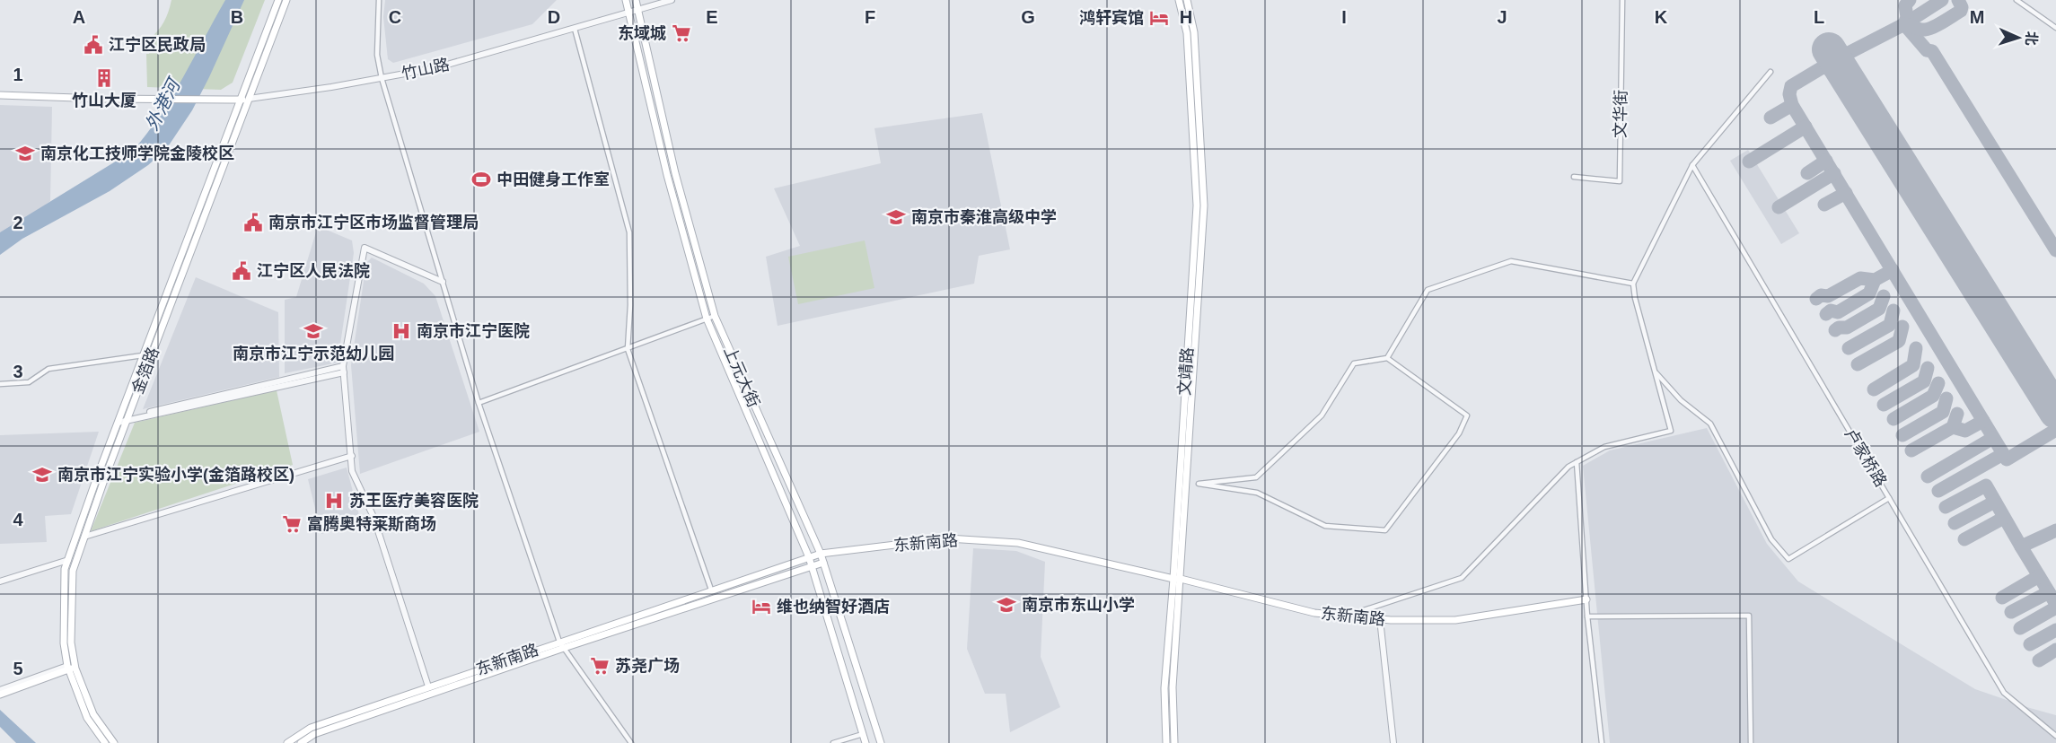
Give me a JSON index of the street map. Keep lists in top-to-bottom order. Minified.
{"streets":{"main road":["竹山路","金箔路","文靖路","上元大街","东新南路"],"street":["文华街","卢家桥路"]},"crossings":[["竹山路","金箔路"],["竹山路","上元大街"],["文靖路","东新南路"],["上元大街","东新南路"]],"water":["外港河"],"places":{"hotel":["鸿轩宾馆","维也纳智好酒店"],"supermarket":["东域城","富腾奥特莱斯商场","苏尧广场"],"public building":["江宁区民政局","南京市江宁区市场监督管理局","江宁区人民法院"],"building":["竹山大厦"],"school or university":["南京化工技师学院金陵校区","南京市秦淮高级中学","南京市江宁示范幼儿园","南京市江宁实验小学(金箔路校区)","南京市东山小学"],"sports":["中田健身工作室"],"hospital":["南京市江宁医院","苏王医疗美容医院"]},"north":"right","grid":{"columns":["A","B","C","D","E","F","G","H","I","J","K","L","M"],"rows":["1","2","3","4","5"]}}
